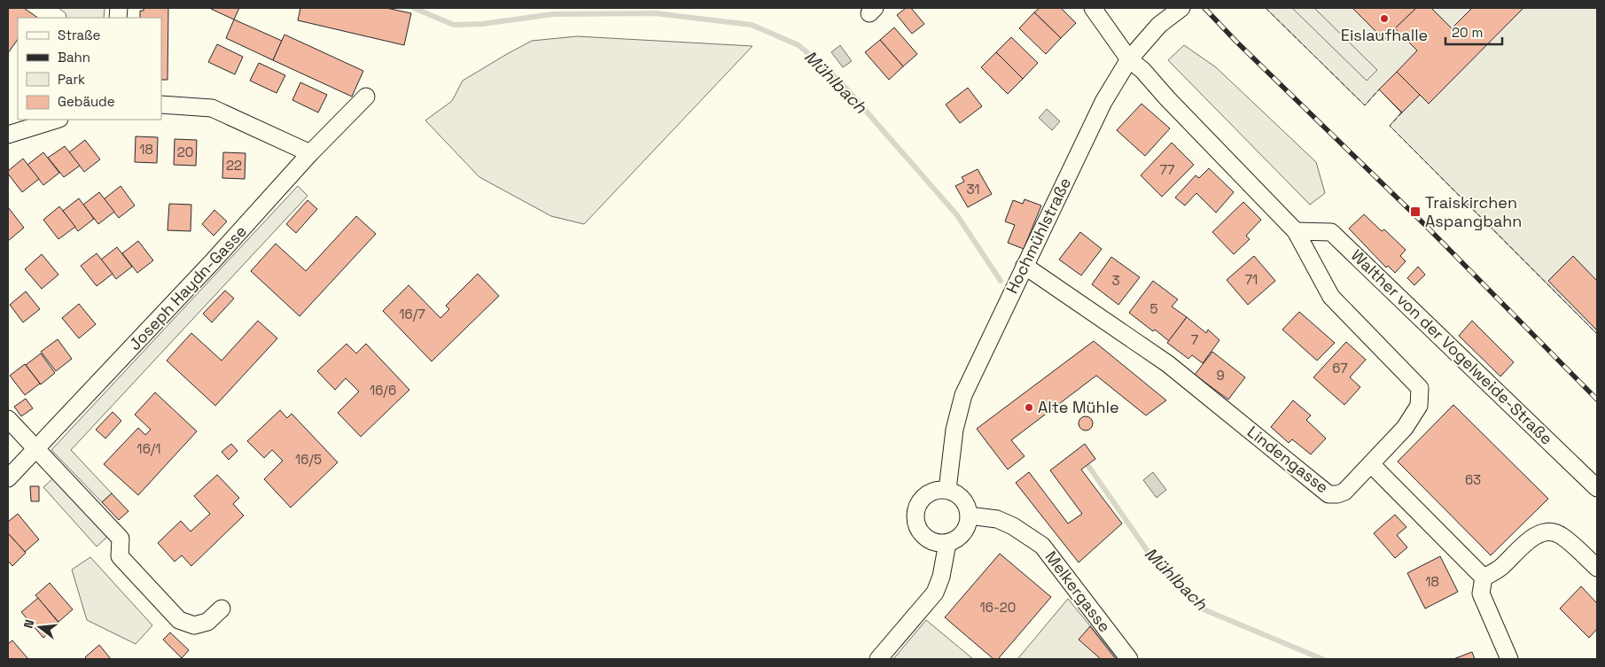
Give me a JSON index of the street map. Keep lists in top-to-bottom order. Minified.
{"streets":{"street":["Hochmühlstraße","Joseph Haydn-Gasse","Walther von der Vogelweide-Straße","Lindengasse","Melkergasse"]},"crossings":[["Hochmühlstraße","Lindengasse"],["Hochmühlstraße","Melkergasse"]],"water":["Mühlbach"],"places":{"other":["Eislaufhalle","Alte Mühle"],"transit":["Traiskirchen Aspangbahn"]},"house_numbers":["18","20","22","77","31","71","3","5","16/7","7","67","9","16/6","16/1","16/5","63","18","16-20"],"legend":["Straße","Bahn","Park","Gebäude"],"scale_bar":"20 m","north":"left"}
